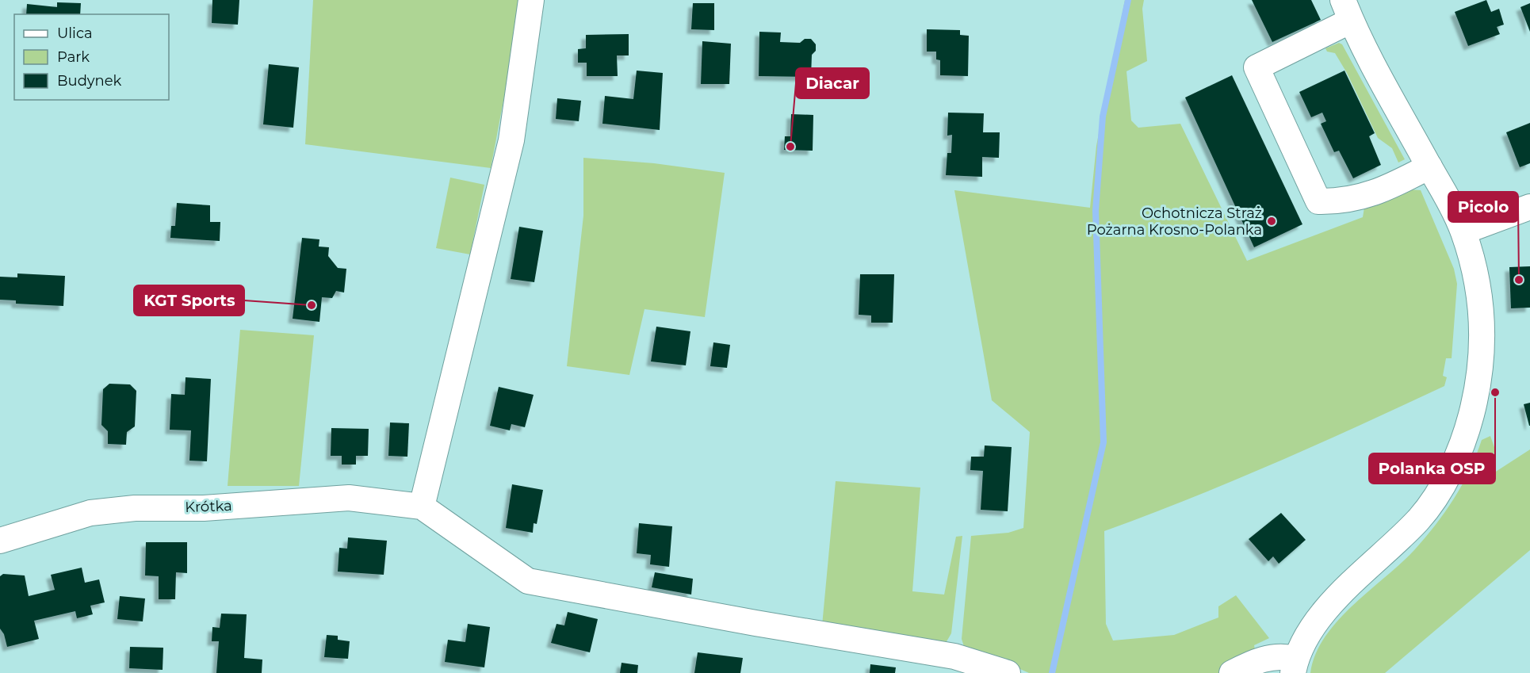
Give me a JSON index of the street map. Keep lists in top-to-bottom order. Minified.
{"streets":{"street":["Krótka"]},"places":["Diacar","Ochotnicza Straż Pożarna Krosno-Polanka","Picolo","KGT Sports","Polanka OSP"],"legend":["Ulica","Park","Budynek"]}
